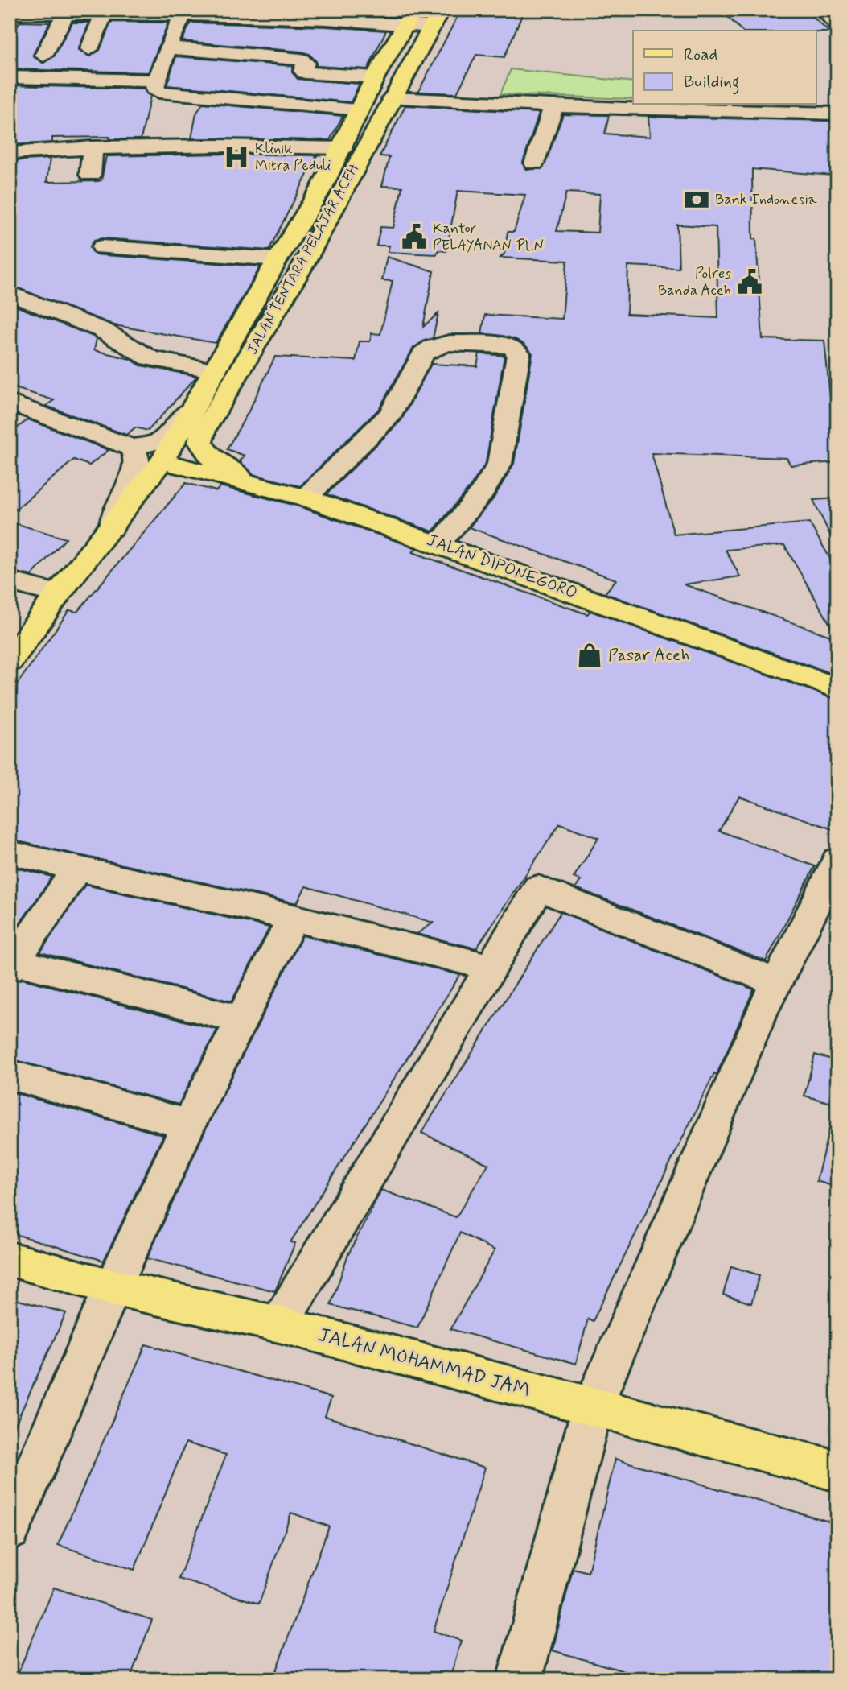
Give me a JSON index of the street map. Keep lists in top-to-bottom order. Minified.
{"streets":{"main road":["JALAN TENTARA PELAJAR ACEH","JALAN DIPONEGORO","JALAN MOHAMMAD JAM"]},"crossings":[["JALAN TENTARA PELAJAR ACEH","JALAN DIPONEGORO"]],"places":{"hospital":["Klinik Mitra Peduli"],"bank":["Bank Indonesia"],"public building":["Kantor PELAYANAN PLN","Polres Banda Aceh"],"shop":["Pasar Aceh"]},"legend":["Road","Building"]}
